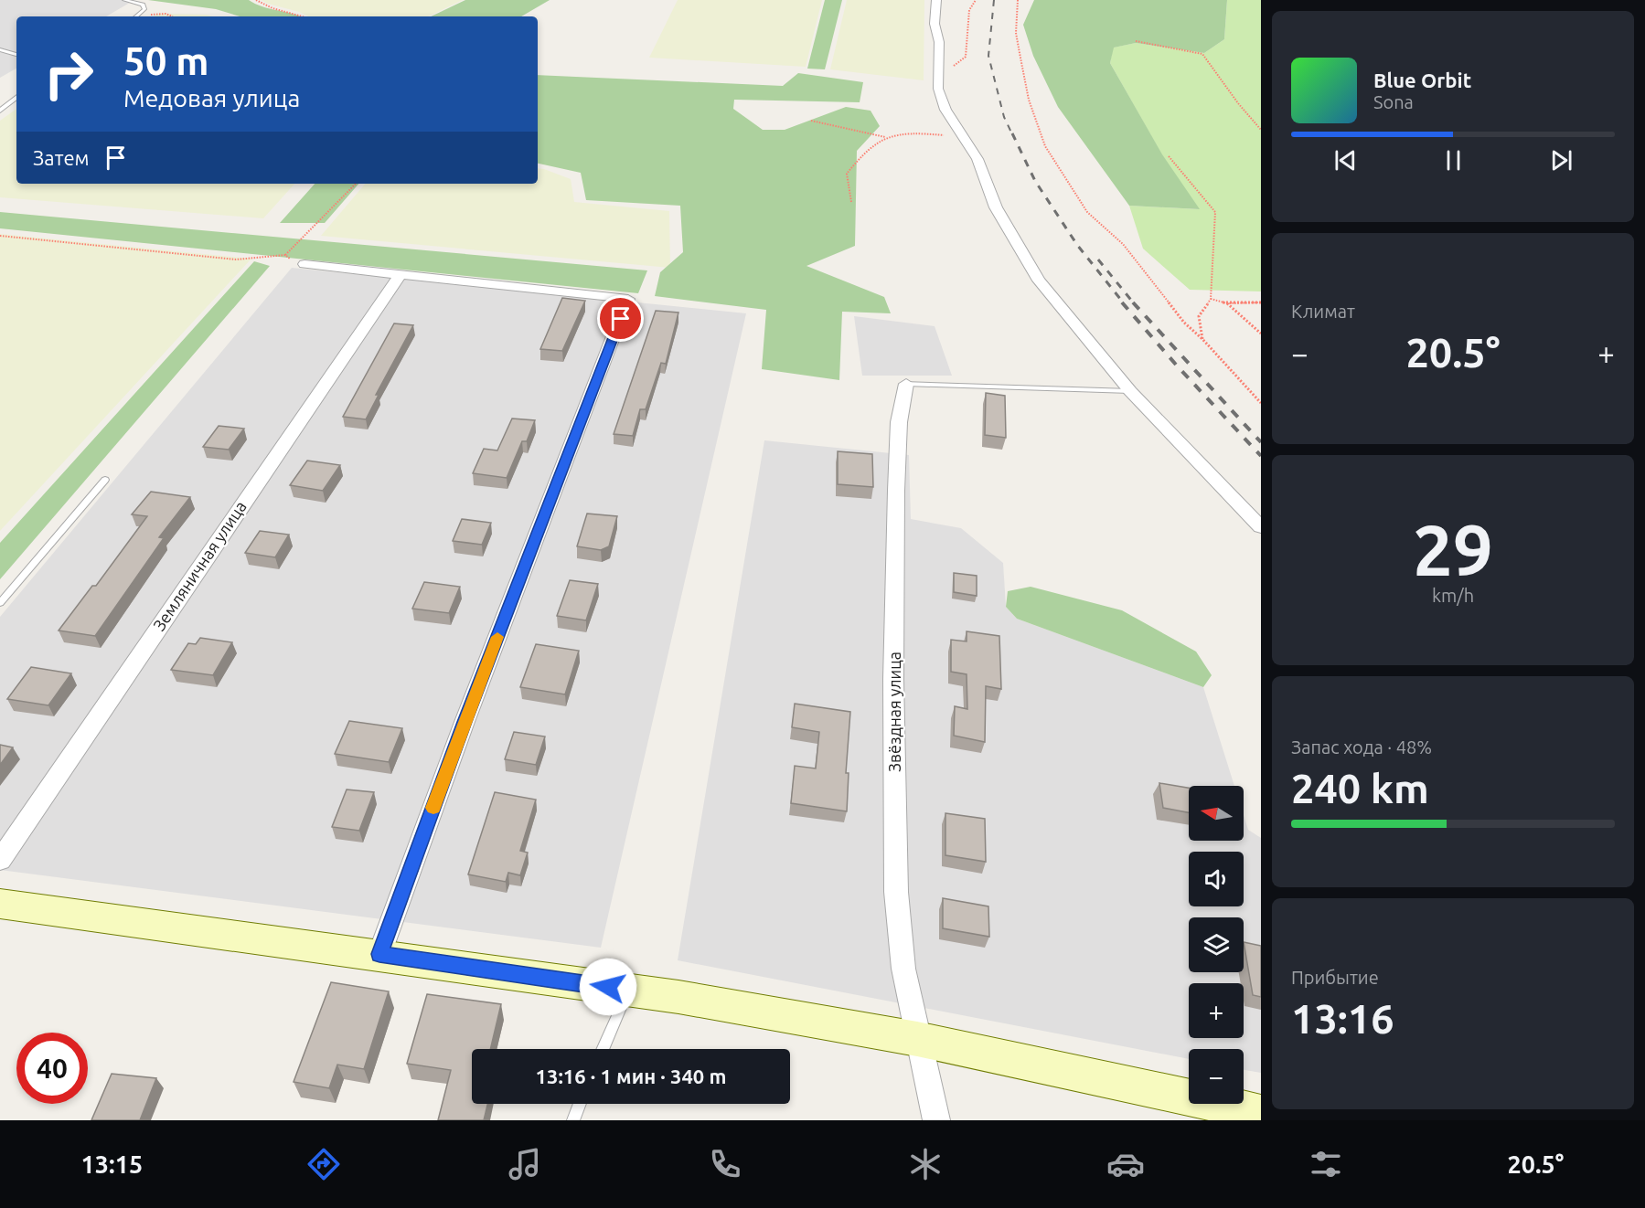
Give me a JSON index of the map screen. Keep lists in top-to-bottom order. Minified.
{"streets":{"street":["Земляничная улица","Звёздная улица"]},"north":"left","page":{"turn":["50 m","Медовая улица"],"song":["Blue Orbit","Sona"],"then":"Затем","tile":["Климат",["29","km/h"],["Запас хода · 48%","240 km"],["Прибытие","13:16"]],"heat":["−","20.5°","+"],"map_buttons":["+","−"],"limit":"40","trip":"13:16 · 1 мин · 340 m","tabs":["13:15","20.5°"]}}
